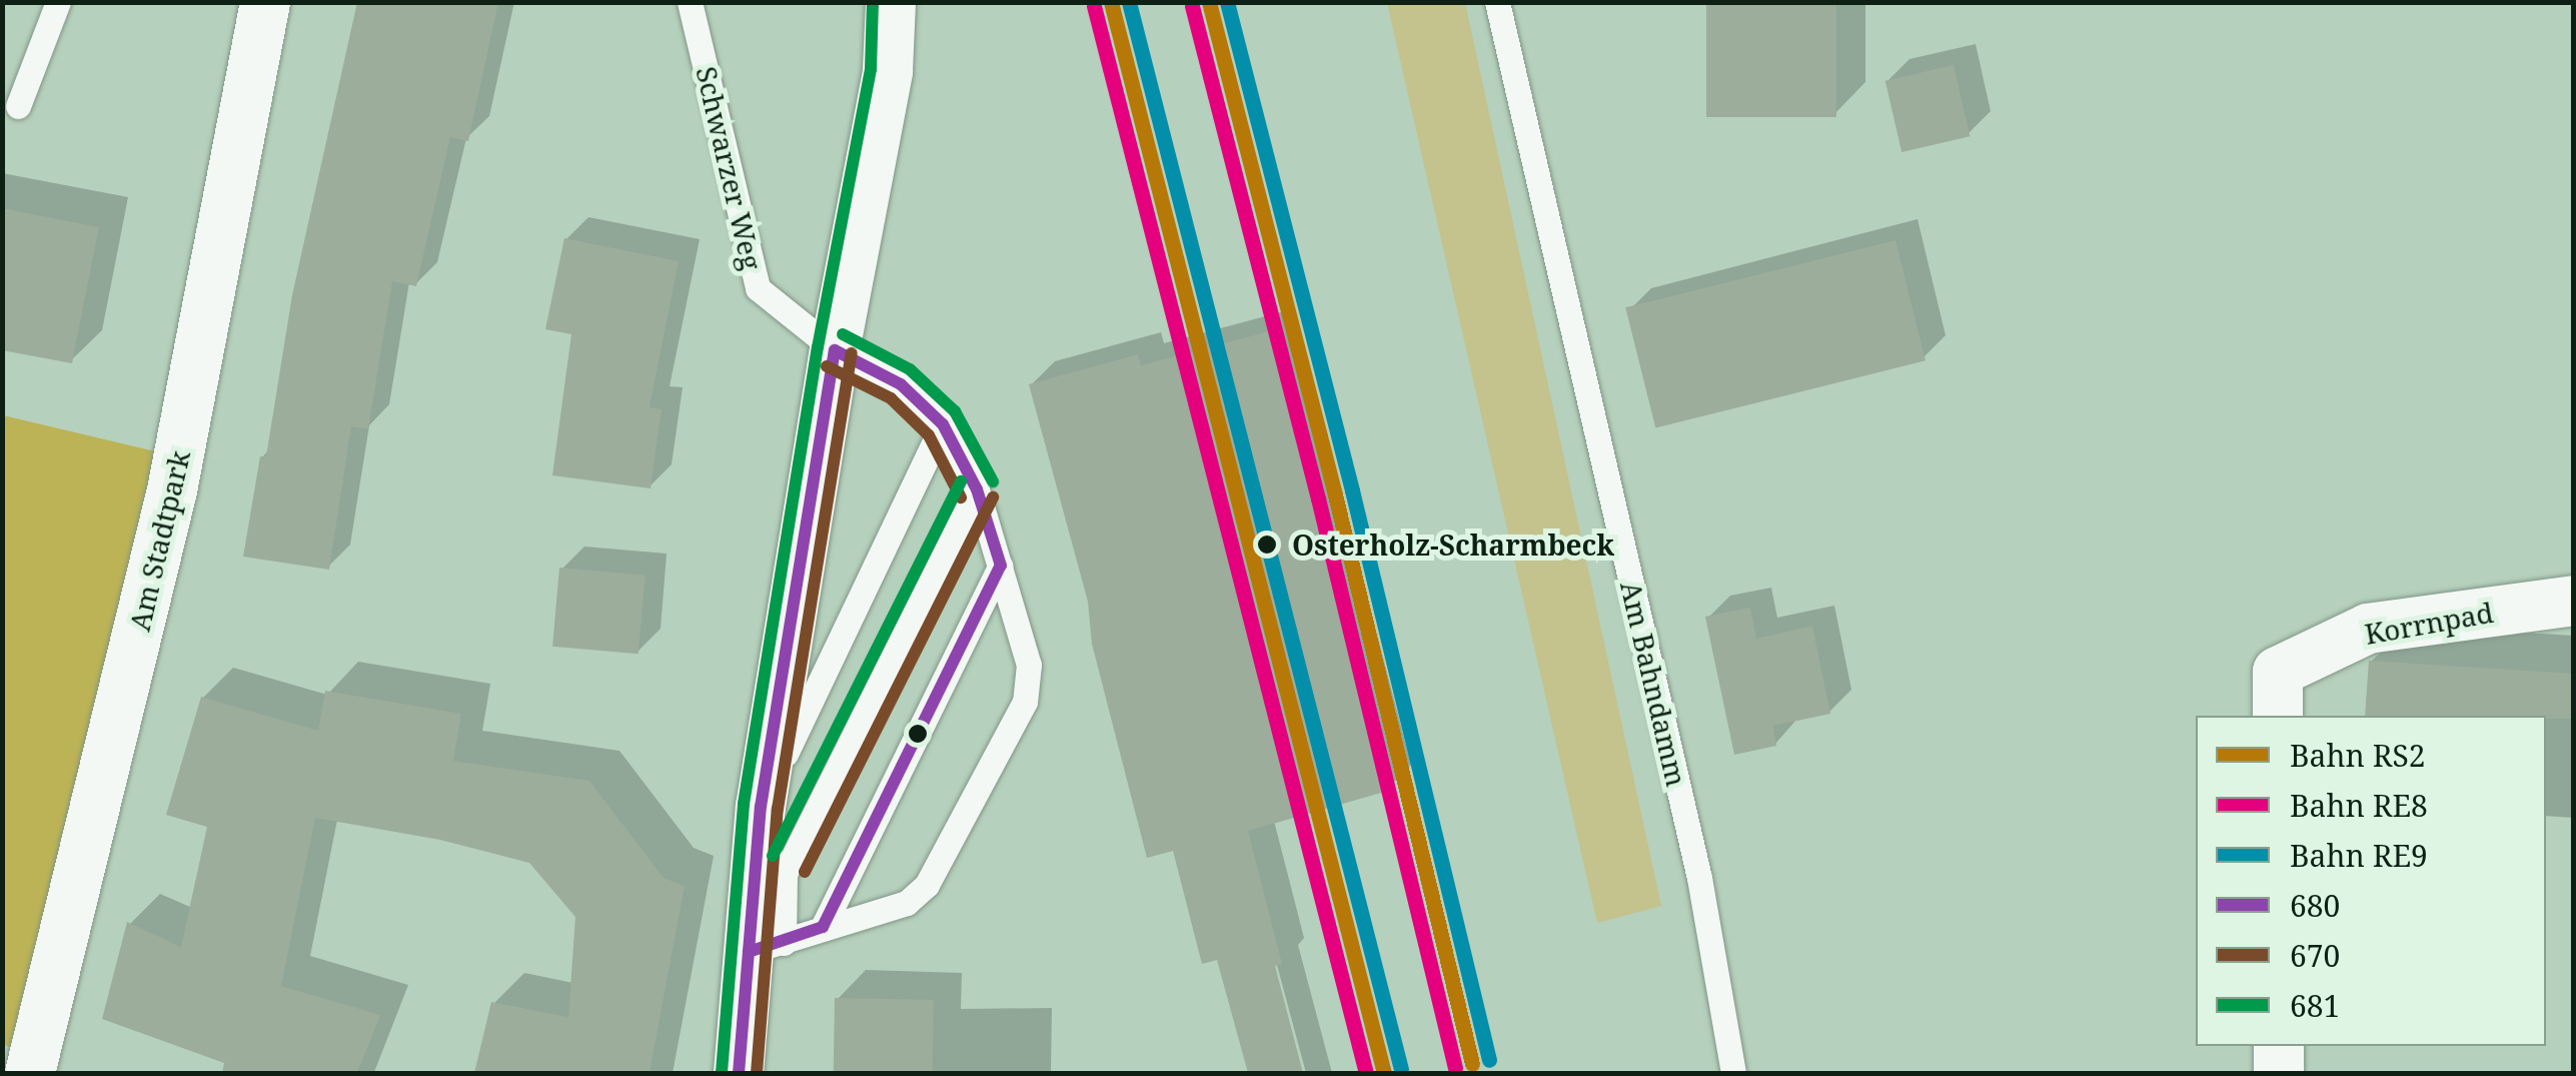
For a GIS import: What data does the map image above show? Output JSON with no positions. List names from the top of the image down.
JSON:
{
  "streets": {
    "street": ["Am Stadtpark", "Korrnpad"],
    "lane": ["Schwarzer Weg", "Am Bahndamm"]
  },
  "places": ["Osterholz-Scharmbeck"],
  "lines": [
    "rail line RS2",
    "rail line RE9",
    "transit line 681",
    "rail line RE8",
    "transit line 680",
    "transit line 670"
  ],
  "legend": [
    "Bahn RS2",
    "Bahn RE8",
    "Bahn RE9",
    "680",
    "670",
    "681"
  ]
}
